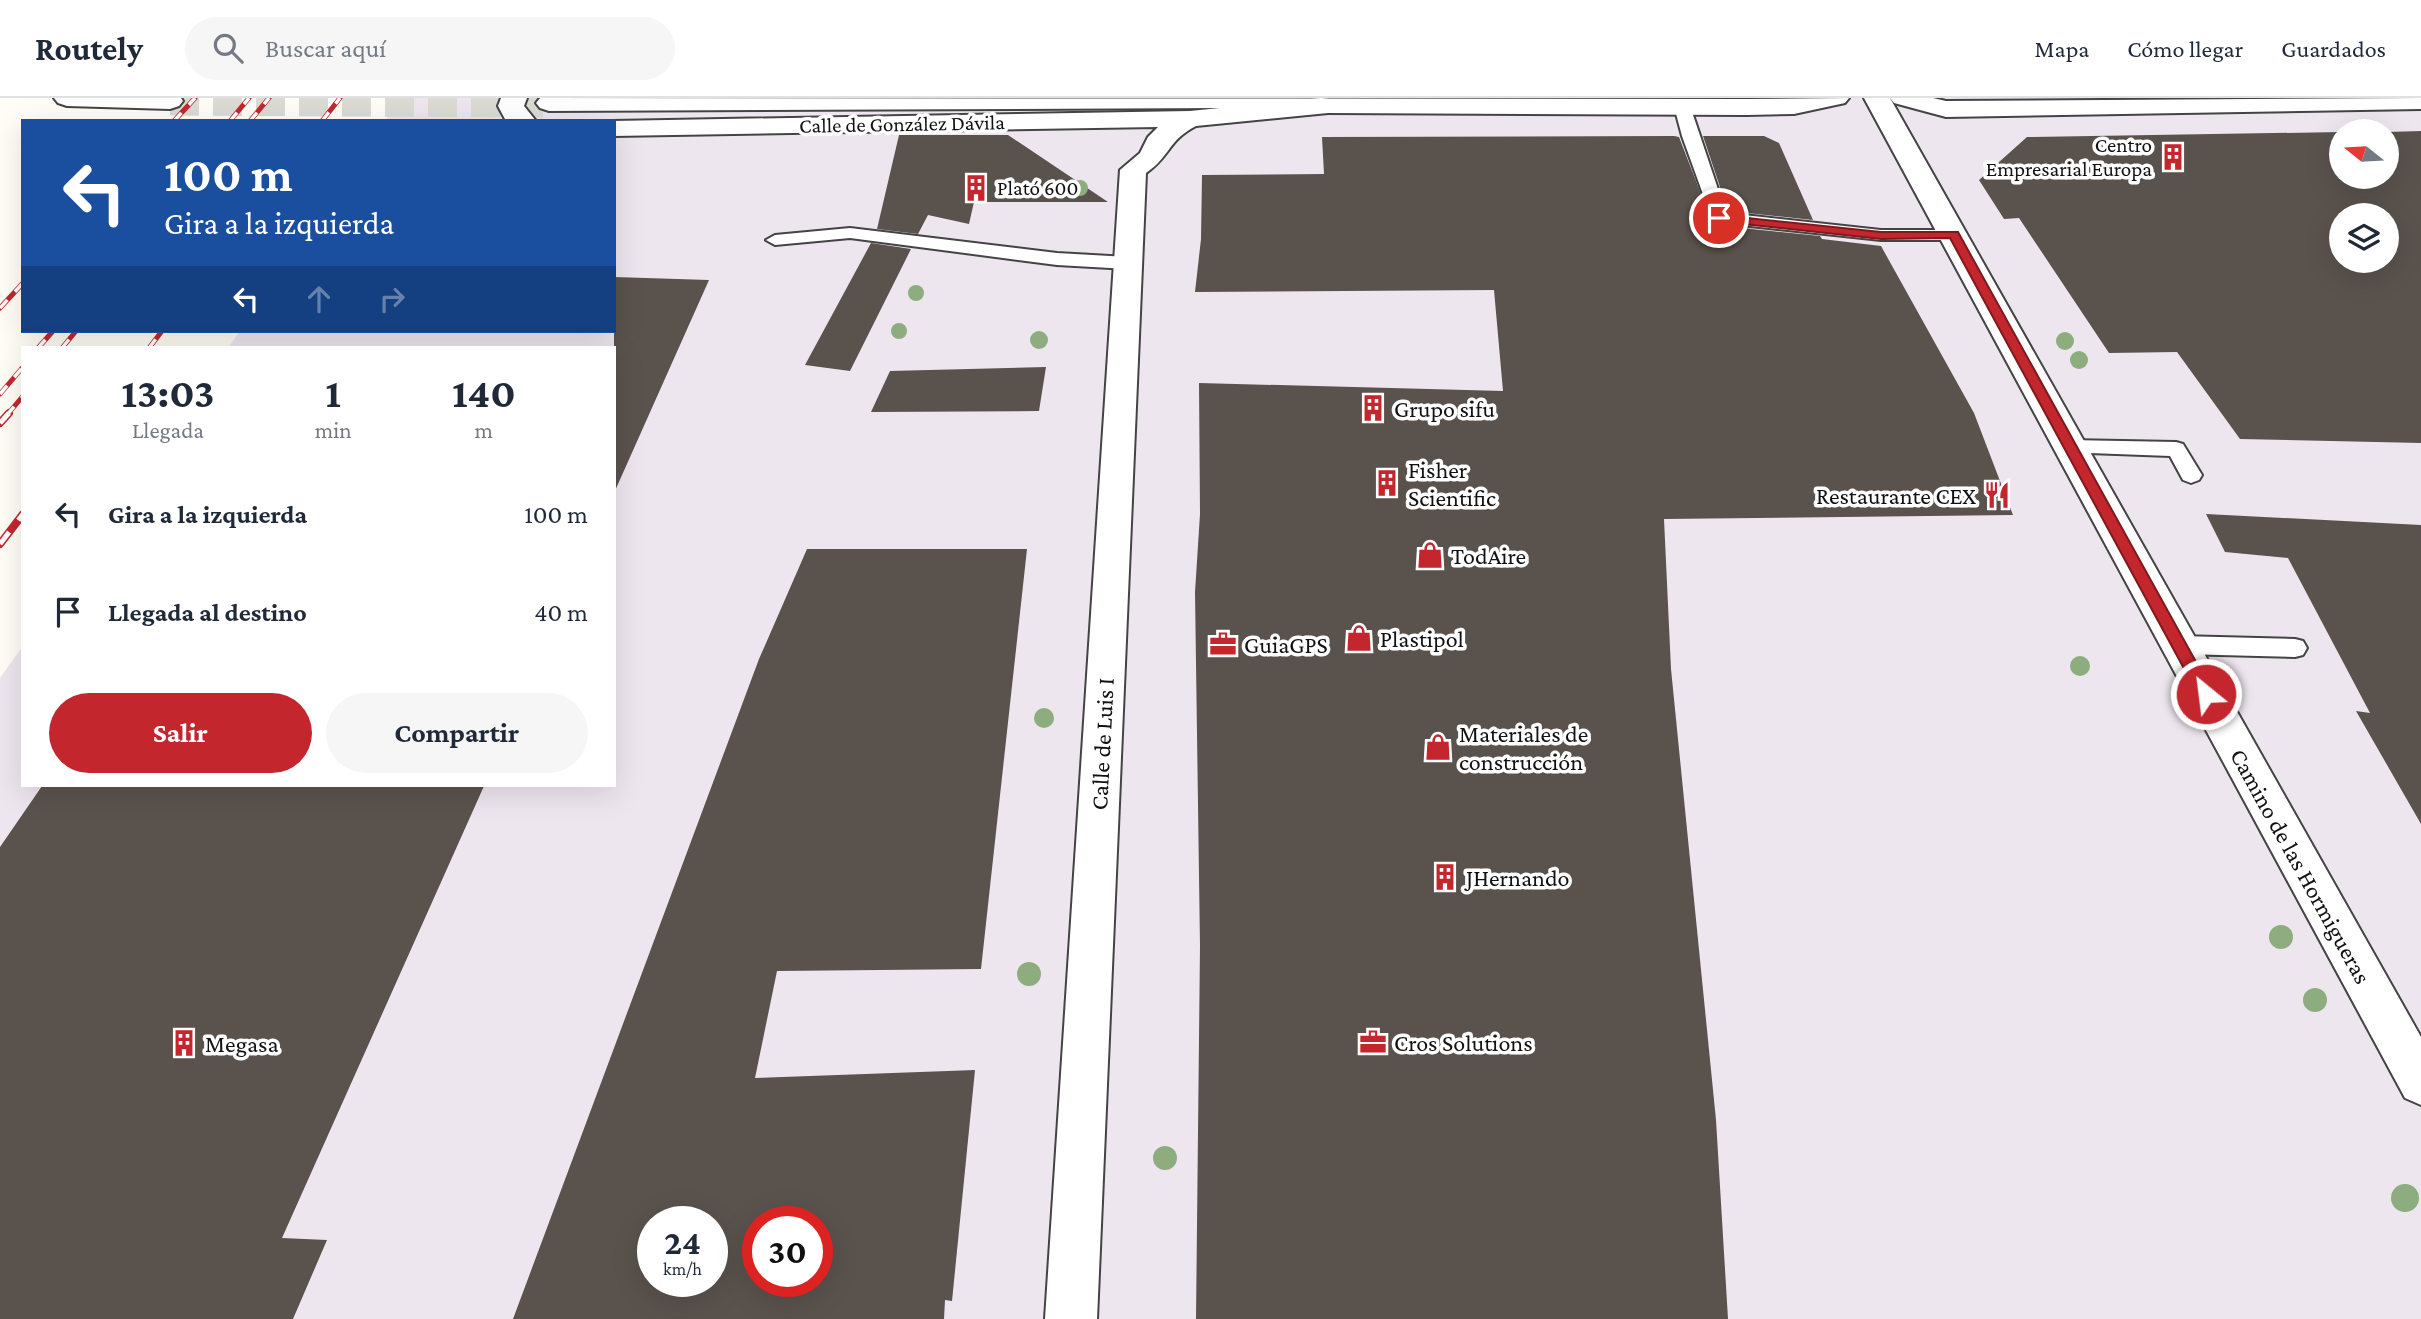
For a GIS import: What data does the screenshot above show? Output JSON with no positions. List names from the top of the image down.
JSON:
{
  "streets": {
    "street": ["Calle de González Dávila", "Calle de Luis I", "Camino de las Hormigueras"]
  },
  "places": {
    "building": [
      "Centro Empresarial Europa",
      "Plató 600",
      "Grupo sifu",
      "Fisher Scientific",
      "JHernando",
      "Megasa"
    ],
    "restaurant": ["Restaurante CEX"],
    "shop": ["TodAire", "Plastipol", "Materiales de construcción"],
    "office": ["GuiaGPS", "Cros Solutions"]
  },
  "north": "left",
  "page": {
    "header": "Routely",
    "search": "Buscar aquí",
    "nav": ["Mapa", "Cómo llegar", "Guardados"],
    "turn": ["100 m", "Gira a la izquierda"],
    "eta": [
      "13:03",
      "Llegada",
      "1",
      "min",
      "140",
      "m"
    ],
    "list": [
      {
        "name": "Gira a la izquierda",
        "value": "100 m"
      },
      {
        "name": "Llegada al destino",
        "value": "40 m"
      }
    ],
    "buttons": ["Salir", "Compartir"],
    "speed": "24 km/h",
    "limit": "30"
  }
}
